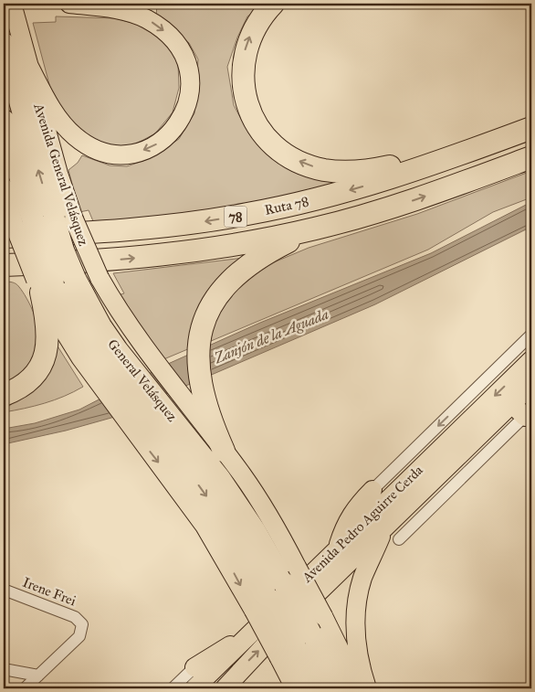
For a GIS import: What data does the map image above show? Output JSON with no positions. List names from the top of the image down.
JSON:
{
  "streets": {
    "highway": ["Ruta 78", "78", "General Velásquez"],
    "main road": ["Avenida General Velásquez", "Avenida Pedro Aguirre Cerda"],
    "street": ["Irene Frei"]
  },
  "crossings": [
    ["Avenida General Velásquez", "Ruta 78"],
    ["Avenida General Velásquez", "General Velásquez"],
    ["Ruta 78", "General Velásquez"]
  ],
  "water": ["Zanjón de la Aguada"]
}
